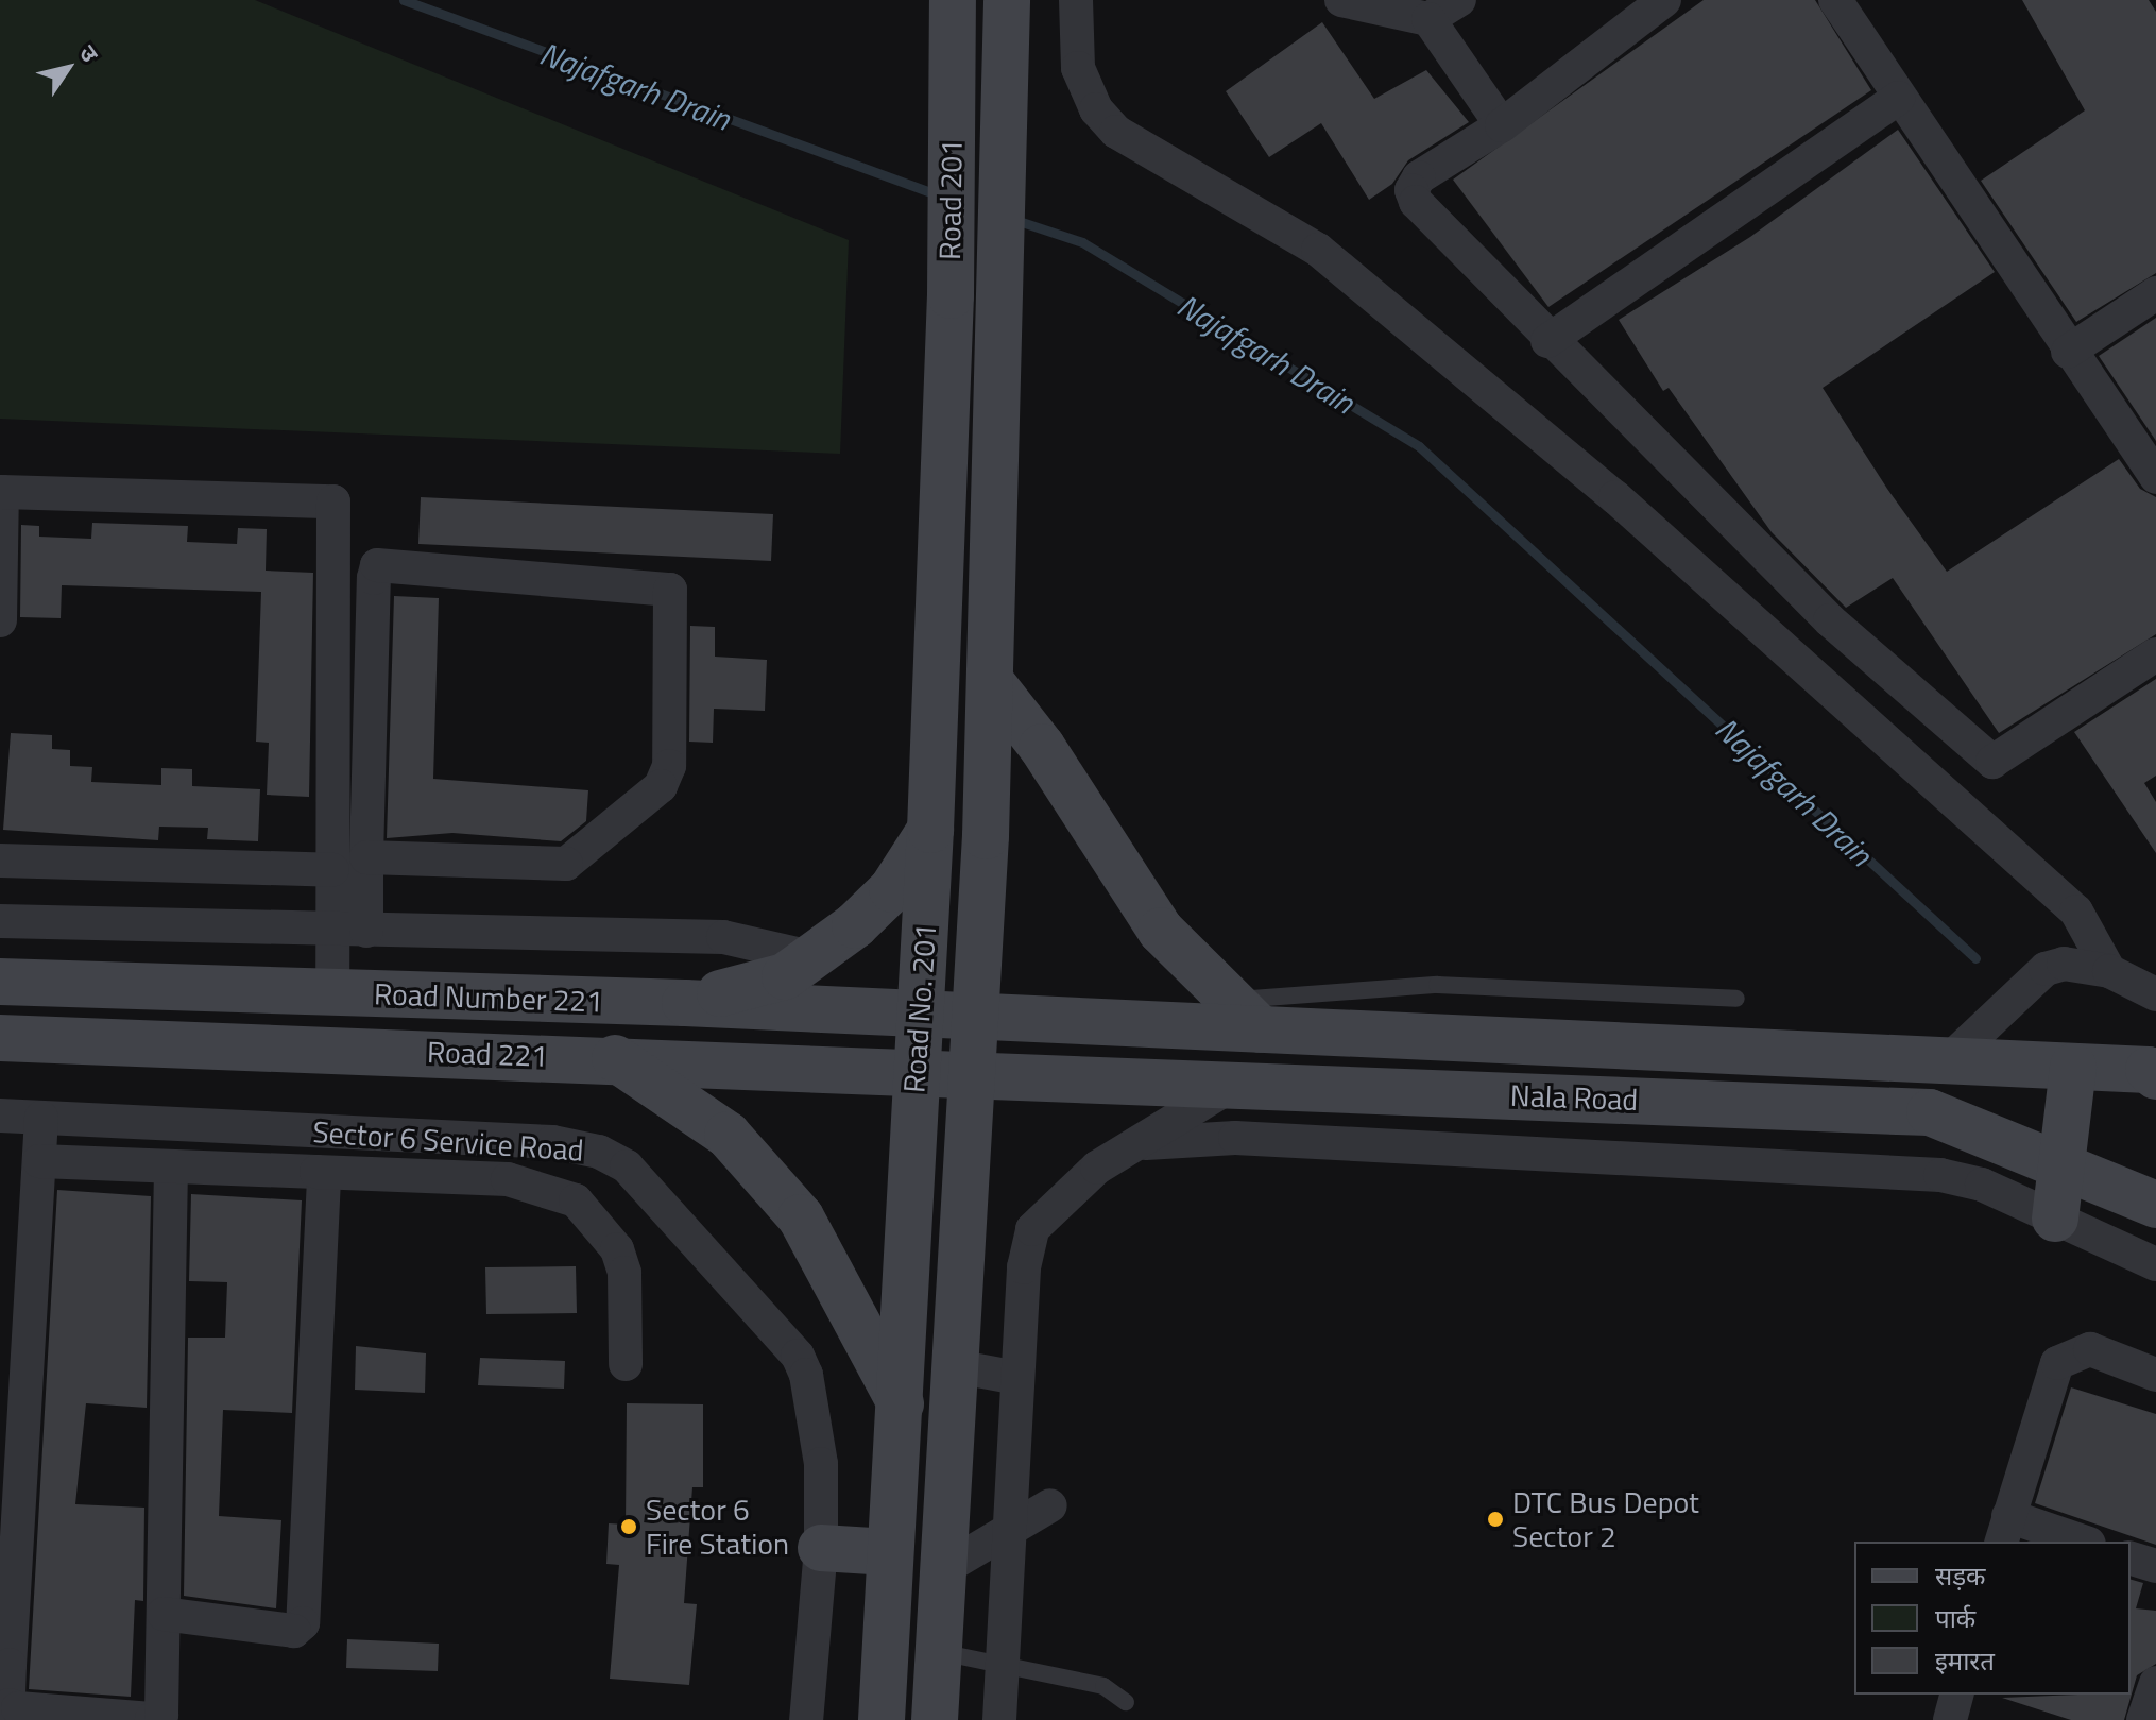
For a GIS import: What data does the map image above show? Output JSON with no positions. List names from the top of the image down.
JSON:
{
  "streets": {
    "main road": [
      "Road 201",
      "Road Number 221",
      "Road No. 201",
      "Road 221",
      "Nala Road"
    ],
    "street": ["Sector 6 Service Road"]
  },
  "crossings": [
    ["Road 201", "Road Number 221"],
    ["Road 201", "Road No. 201"],
    ["Road 201", "Road 221"],
    ["Road 201", "Nala Road"],
    ["Road Number 221", "Road No. 201"],
    ["Road Number 221", "Nala Road"],
    ["Road No. 201", "Road 221"],
    ["Road 221", "Nala Road"]
  ],
  "water": ["Najafgarh Drain"],
  "places": ["DTC Bus Depot Sector 2", "Sector 6 Fire Station"],
  "legend": ["सड़क", "पार्क", "इमारत"],
  "north": "top right"
}
